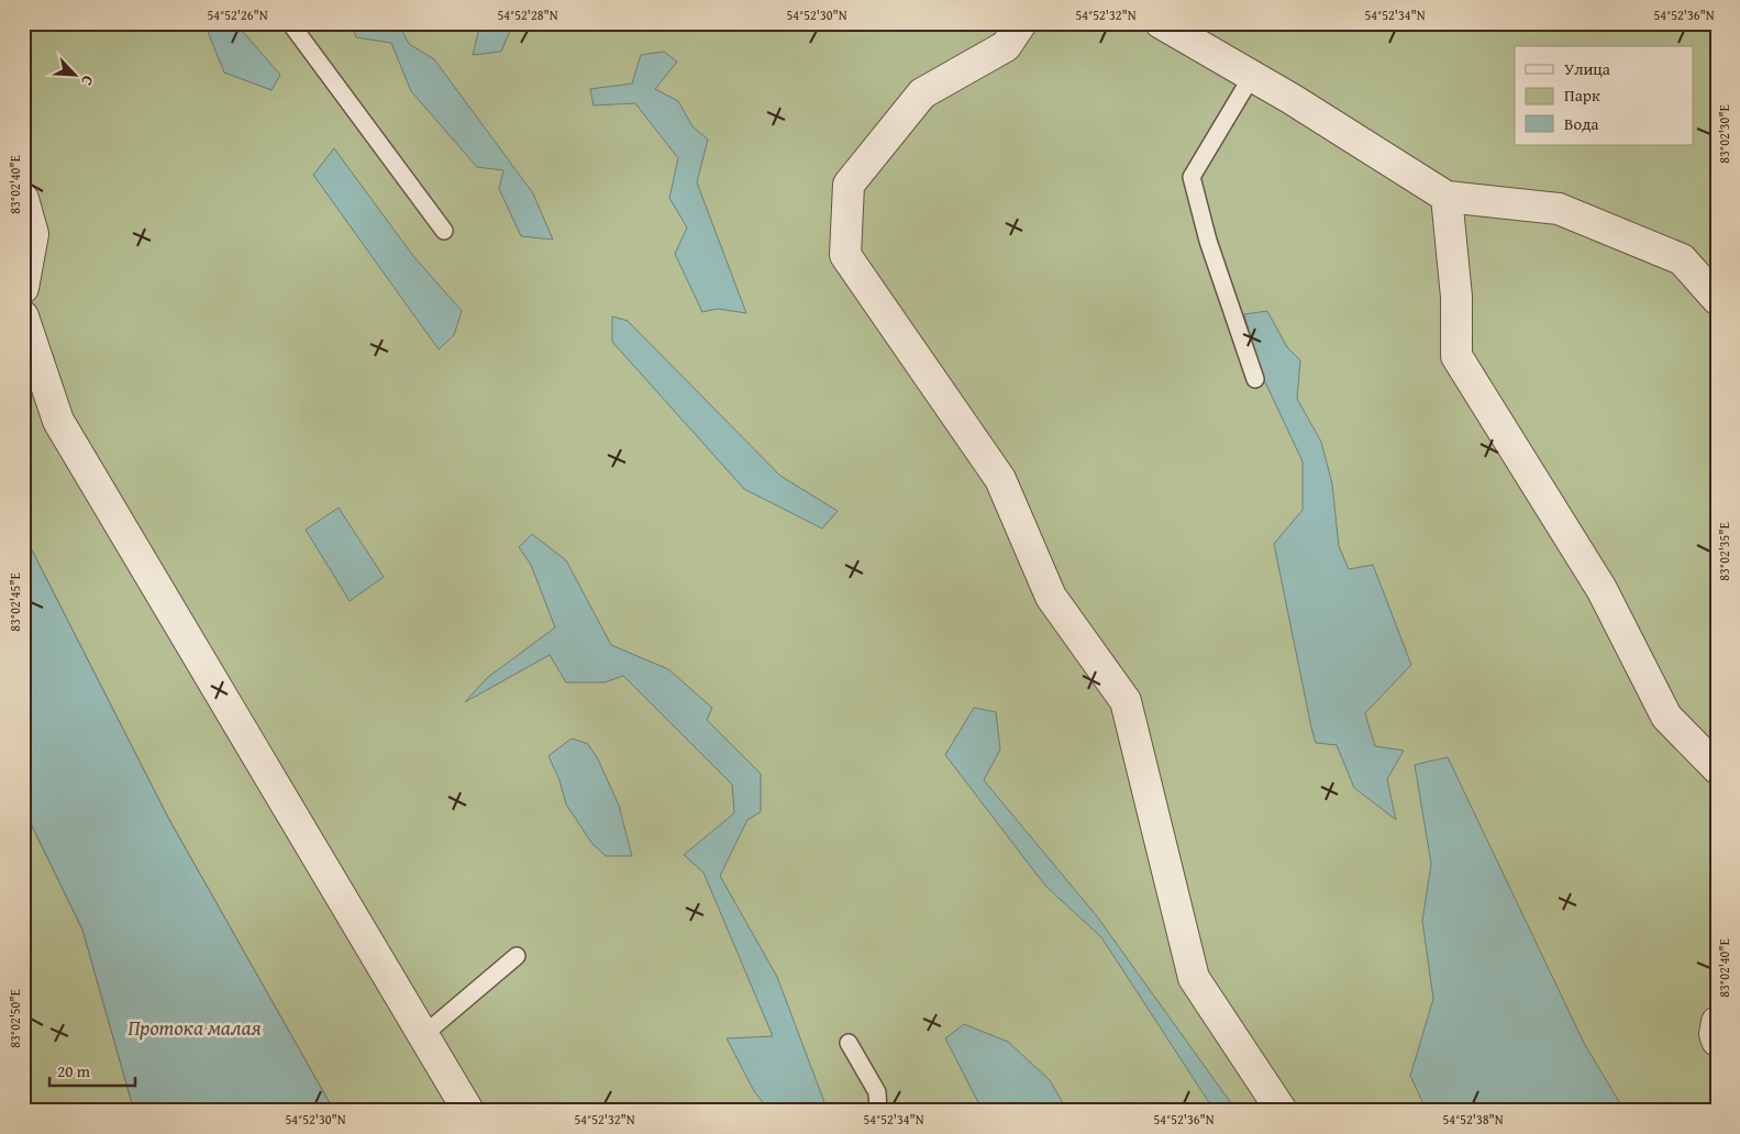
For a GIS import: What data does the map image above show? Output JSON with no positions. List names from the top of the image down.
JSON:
{
  "water": ["Протока малая"],
  "legend": ["Улица", "Парк", "Вода"],
  "scale_bar": "20 m",
  "north": "bottom right",
  "coordinates": [
    "54°52'26\"N",
    "54°52'28\"N",
    "54°52'30\"N",
    "54°52'32\"N",
    "54°52'34\"N",
    "54°52'36\"N",
    "83°02'30\"E",
    "83°02'40\"E",
    "83°02'35\"E",
    "83°02'45\"E",
    "83°02'50\"E",
    "54°52'38\"N"
  ]
}
